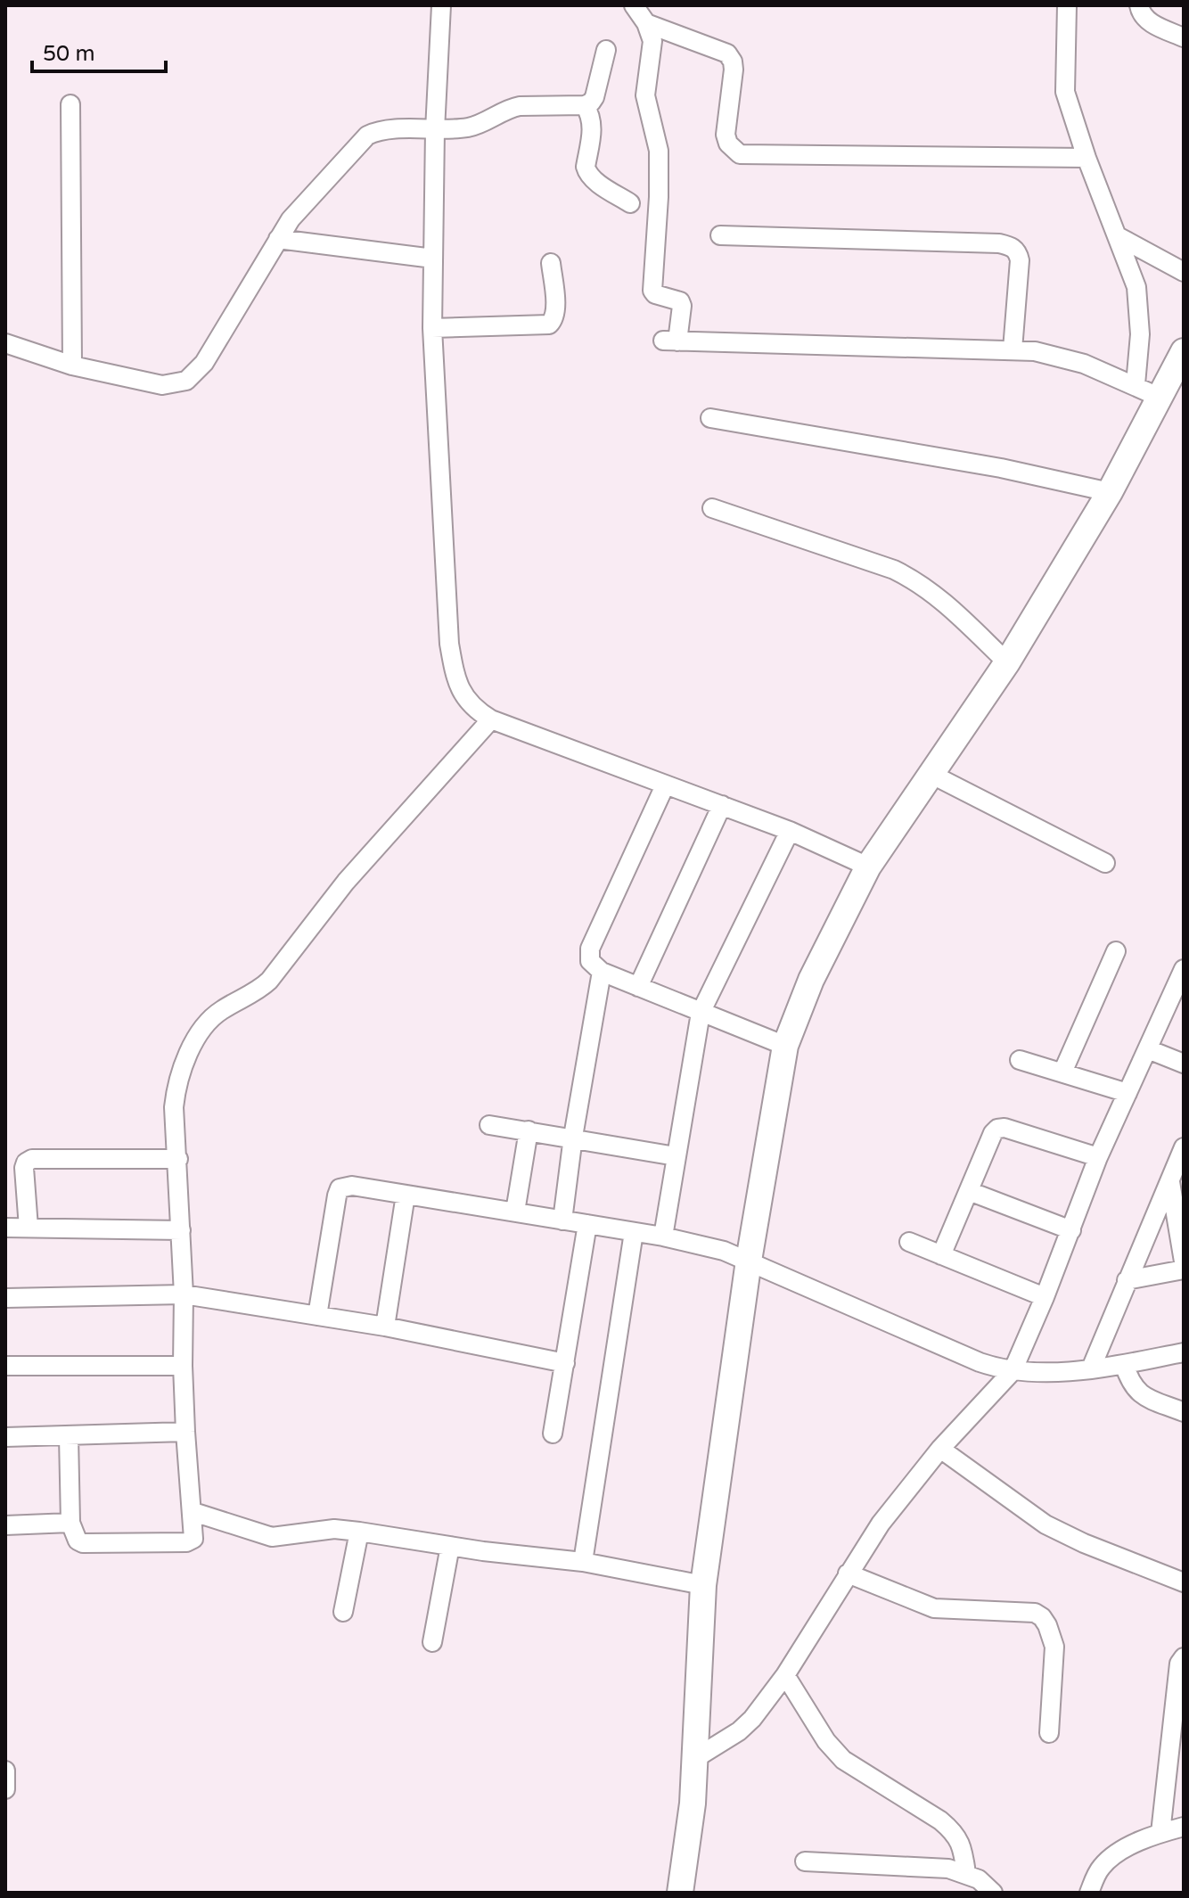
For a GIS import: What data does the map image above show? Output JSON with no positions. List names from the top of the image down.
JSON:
{
  "scale_bar": "50 m"
}
